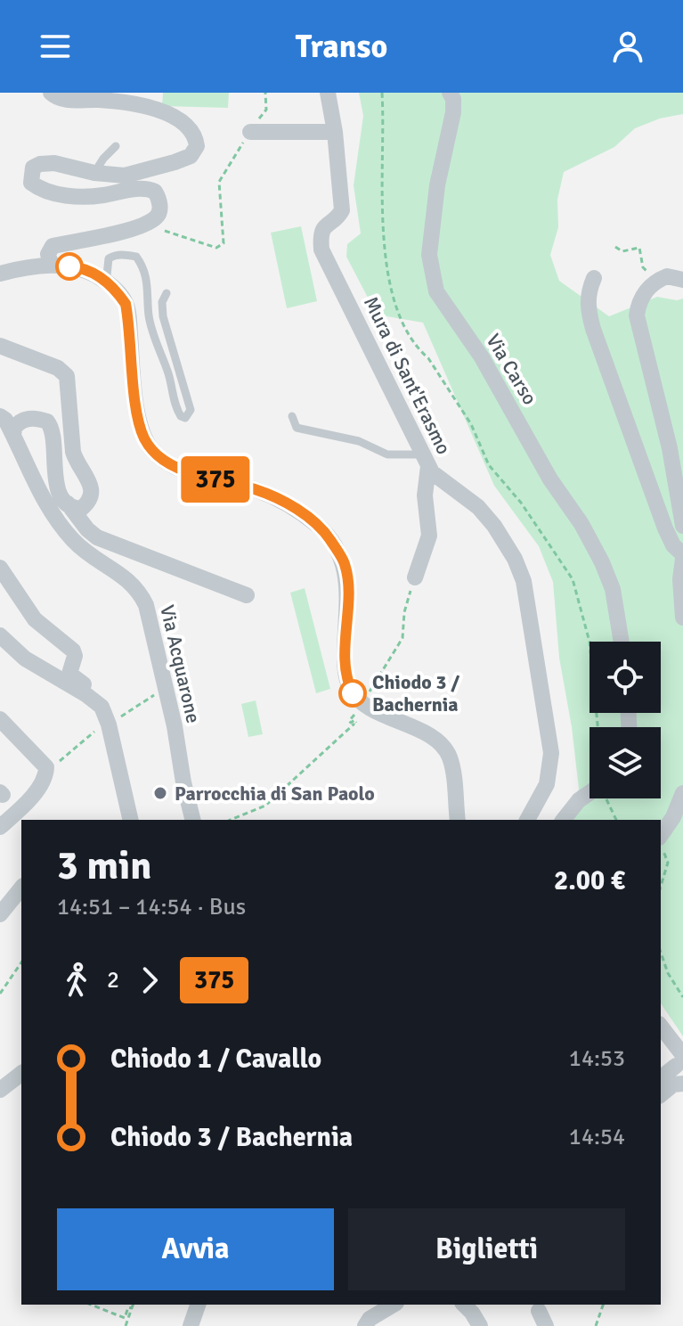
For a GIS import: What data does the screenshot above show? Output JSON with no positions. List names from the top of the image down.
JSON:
{
  "streets": {
    "street": ["Via Carso", "Mura di Sant'Erasmo", "Via Acquarone"]
  },
  "places": ["Chiodo 3 / Bachernia", "Parrocchia di San Paolo"],
  "lines": ["bus line 375"],
  "page": {
    "header": "Transo",
    "on_map": "375",
    "heading": ["3 min", "14:51 – 14:54 · Bus", "2.00 €"],
    "legs": ["2", "375"],
    "list": [
      {
        "name": "Chiodo 1 / Cavallo",
        "value": "14:53"
      },
      {
        "name": "Chiodo 3 / Bachernia",
        "value": "14:54"
      }
    ],
    "buttons": ["Avvia", "Biglietti"]
  }
}
